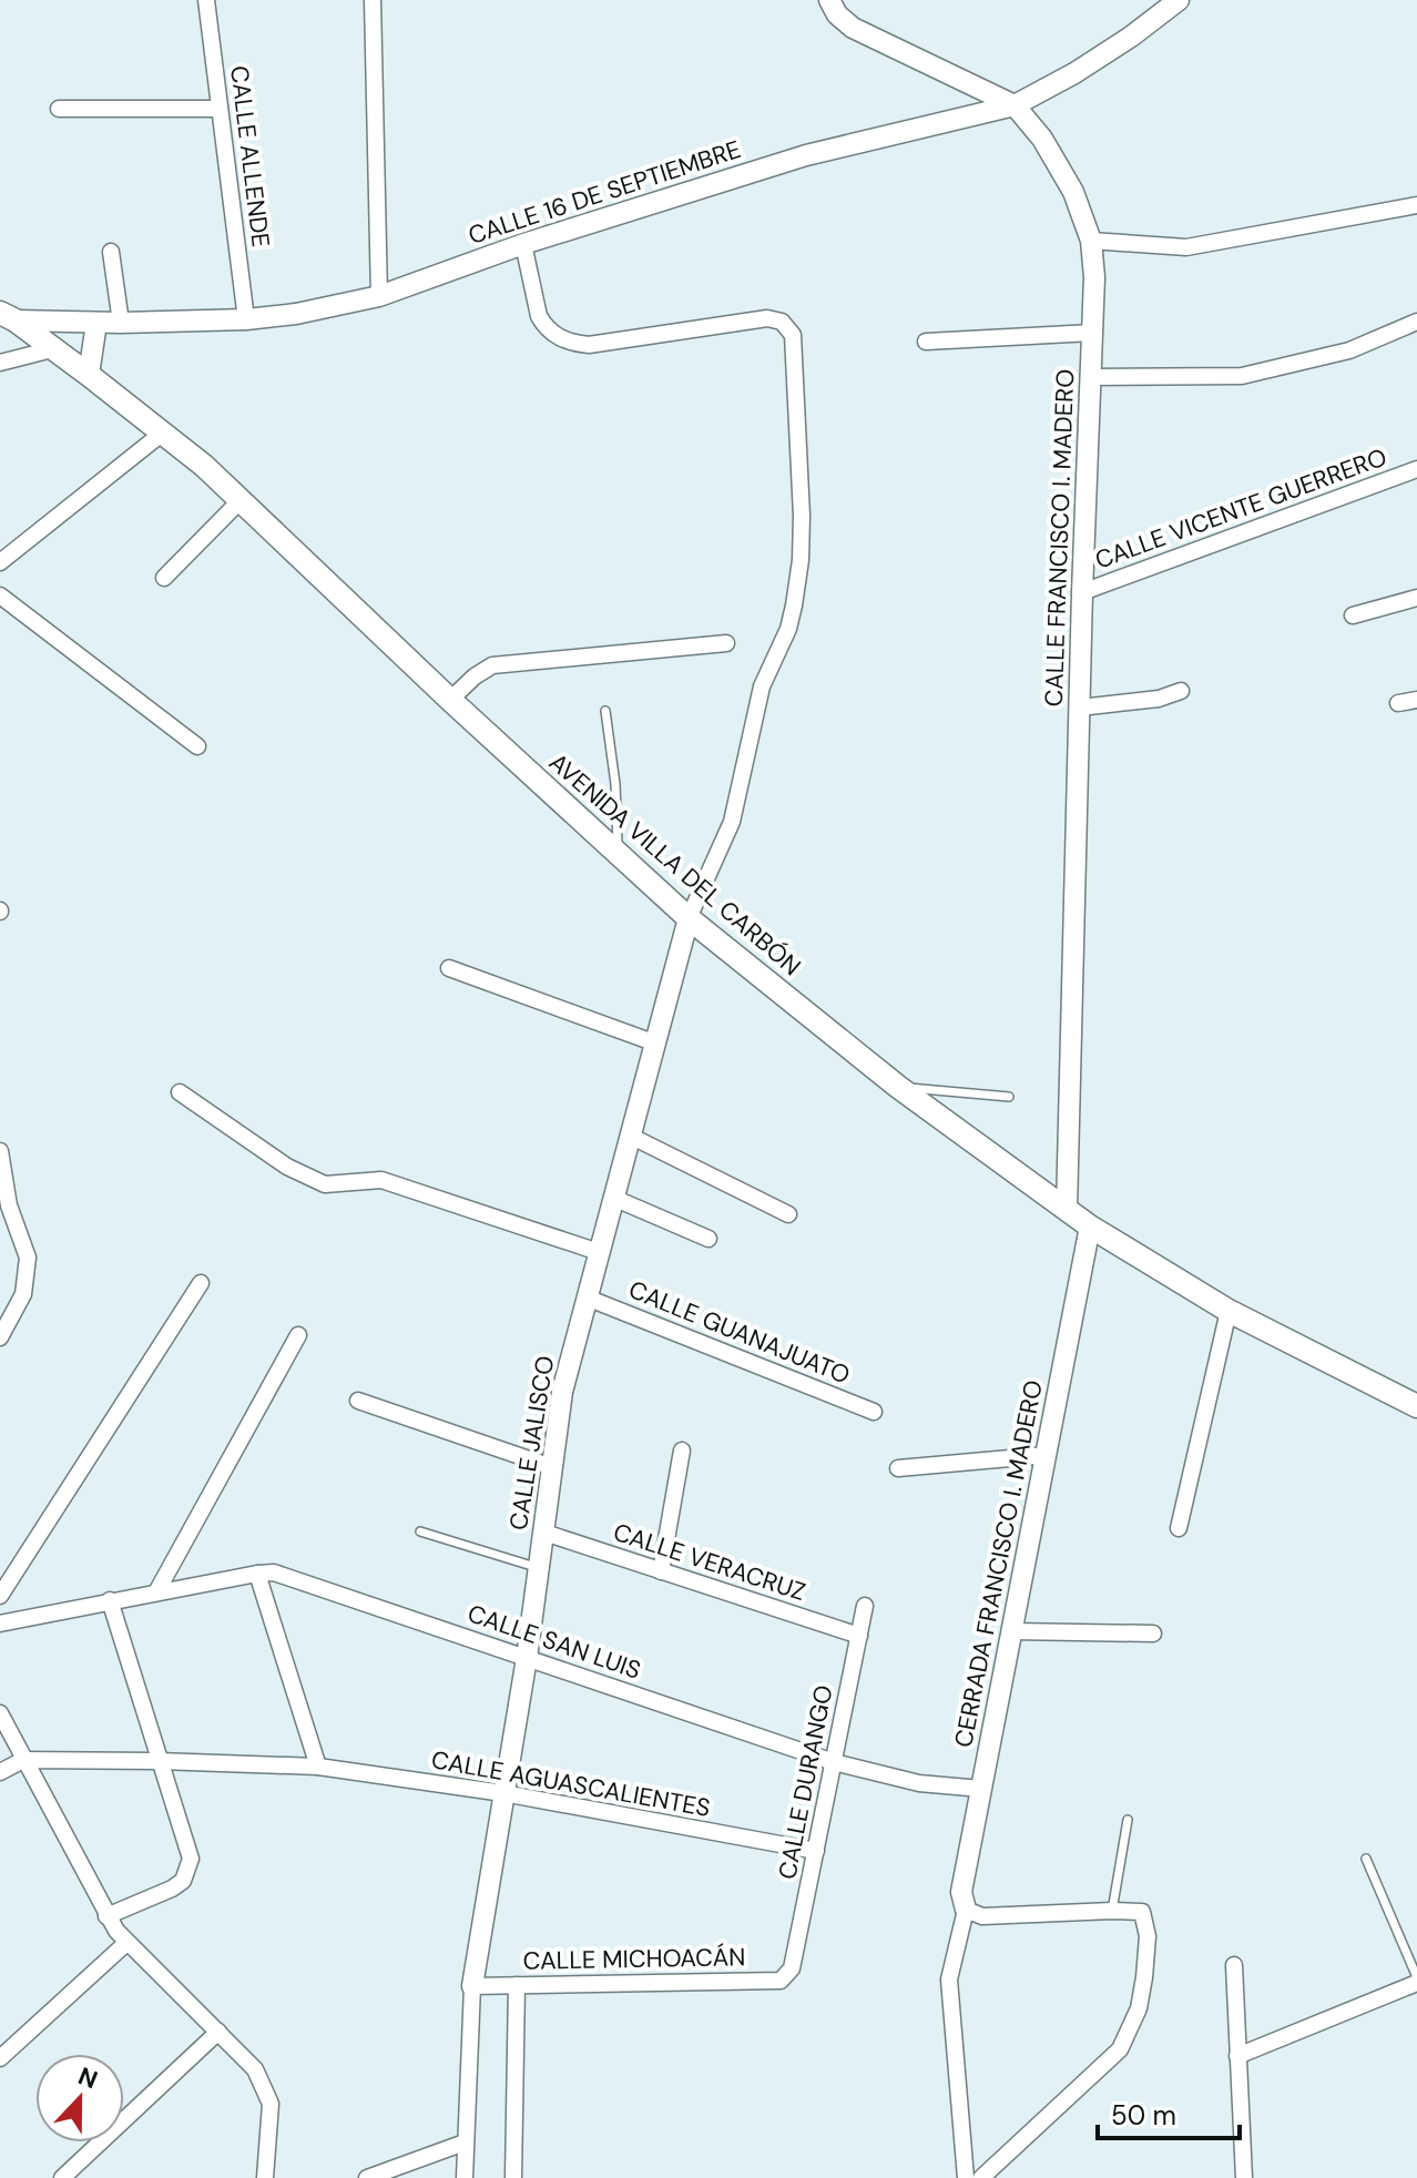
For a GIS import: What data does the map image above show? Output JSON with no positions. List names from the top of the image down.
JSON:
{
  "streets": {
    "main road": ["AVENIDA VILLA DEL CARBÓN"],
    "street": [
      "CALLE ALLENDE",
      "CALLE 16 DE SEPTIEMBRE",
      "CALLE VICENTE GUERRERO",
      "CALLE FRANCISCO I. MADERO",
      "CALLE GUANAJUATO",
      "CALLE JALISCO",
      "CALLE VERACRUZ",
      "CERRADA FRANCISCO I. MADERO",
      "CALLE SAN LUIS",
      "CALLE DURANGO",
      "CALLE AGUASCALIENTES",
      "CALLE MICHOACÁN"
    ]
  },
  "crossings": [
    ["CALLE ALLENDE", "CALLE 16 DE SEPTIEMBRE"],
    ["CALLE 16 DE SEPTIEMBRE", "CALLE FRANCISCO I. MADERO"],
    ["CALLE 16 DE SEPTIEMBRE", "AVENIDA VILLA DEL CARBÓN"],
    ["CALLE VICENTE GUERRERO", "CALLE FRANCISCO I. MADERO"],
    ["CALLE FRANCISCO I. MADERO", "AVENIDA VILLA DEL CARBÓN"],
    ["AVENIDA VILLA DEL CARBÓN", "CALLE JALISCO"],
    ["AVENIDA VILLA DEL CARBÓN", "CERRADA FRANCISCO I. MADERO"],
    ["CALLE GUANAJUATO", "CALLE JALISCO"],
    ["CALLE JALISCO", "CALLE VERACRUZ"],
    ["CALLE JALISCO", "CALLE SAN LUIS"],
    ["CALLE JALISCO", "CALLE AGUASCALIENTES"],
    ["CALLE JALISCO", "CALLE MICHOACÁN"],
    ["CALLE VERACRUZ", "CALLE DURANGO"],
    ["CERRADA FRANCISCO I. MADERO", "CALLE SAN LUIS"],
    ["CALLE SAN LUIS", "CALLE DURANGO"],
    ["CALLE DURANGO", "CALLE AGUASCALIENTES"],
    ["CALLE DURANGO", "CALLE MICHOACÁN"]
  ],
  "scale_bar": "50 m",
  "north": "top"
}
